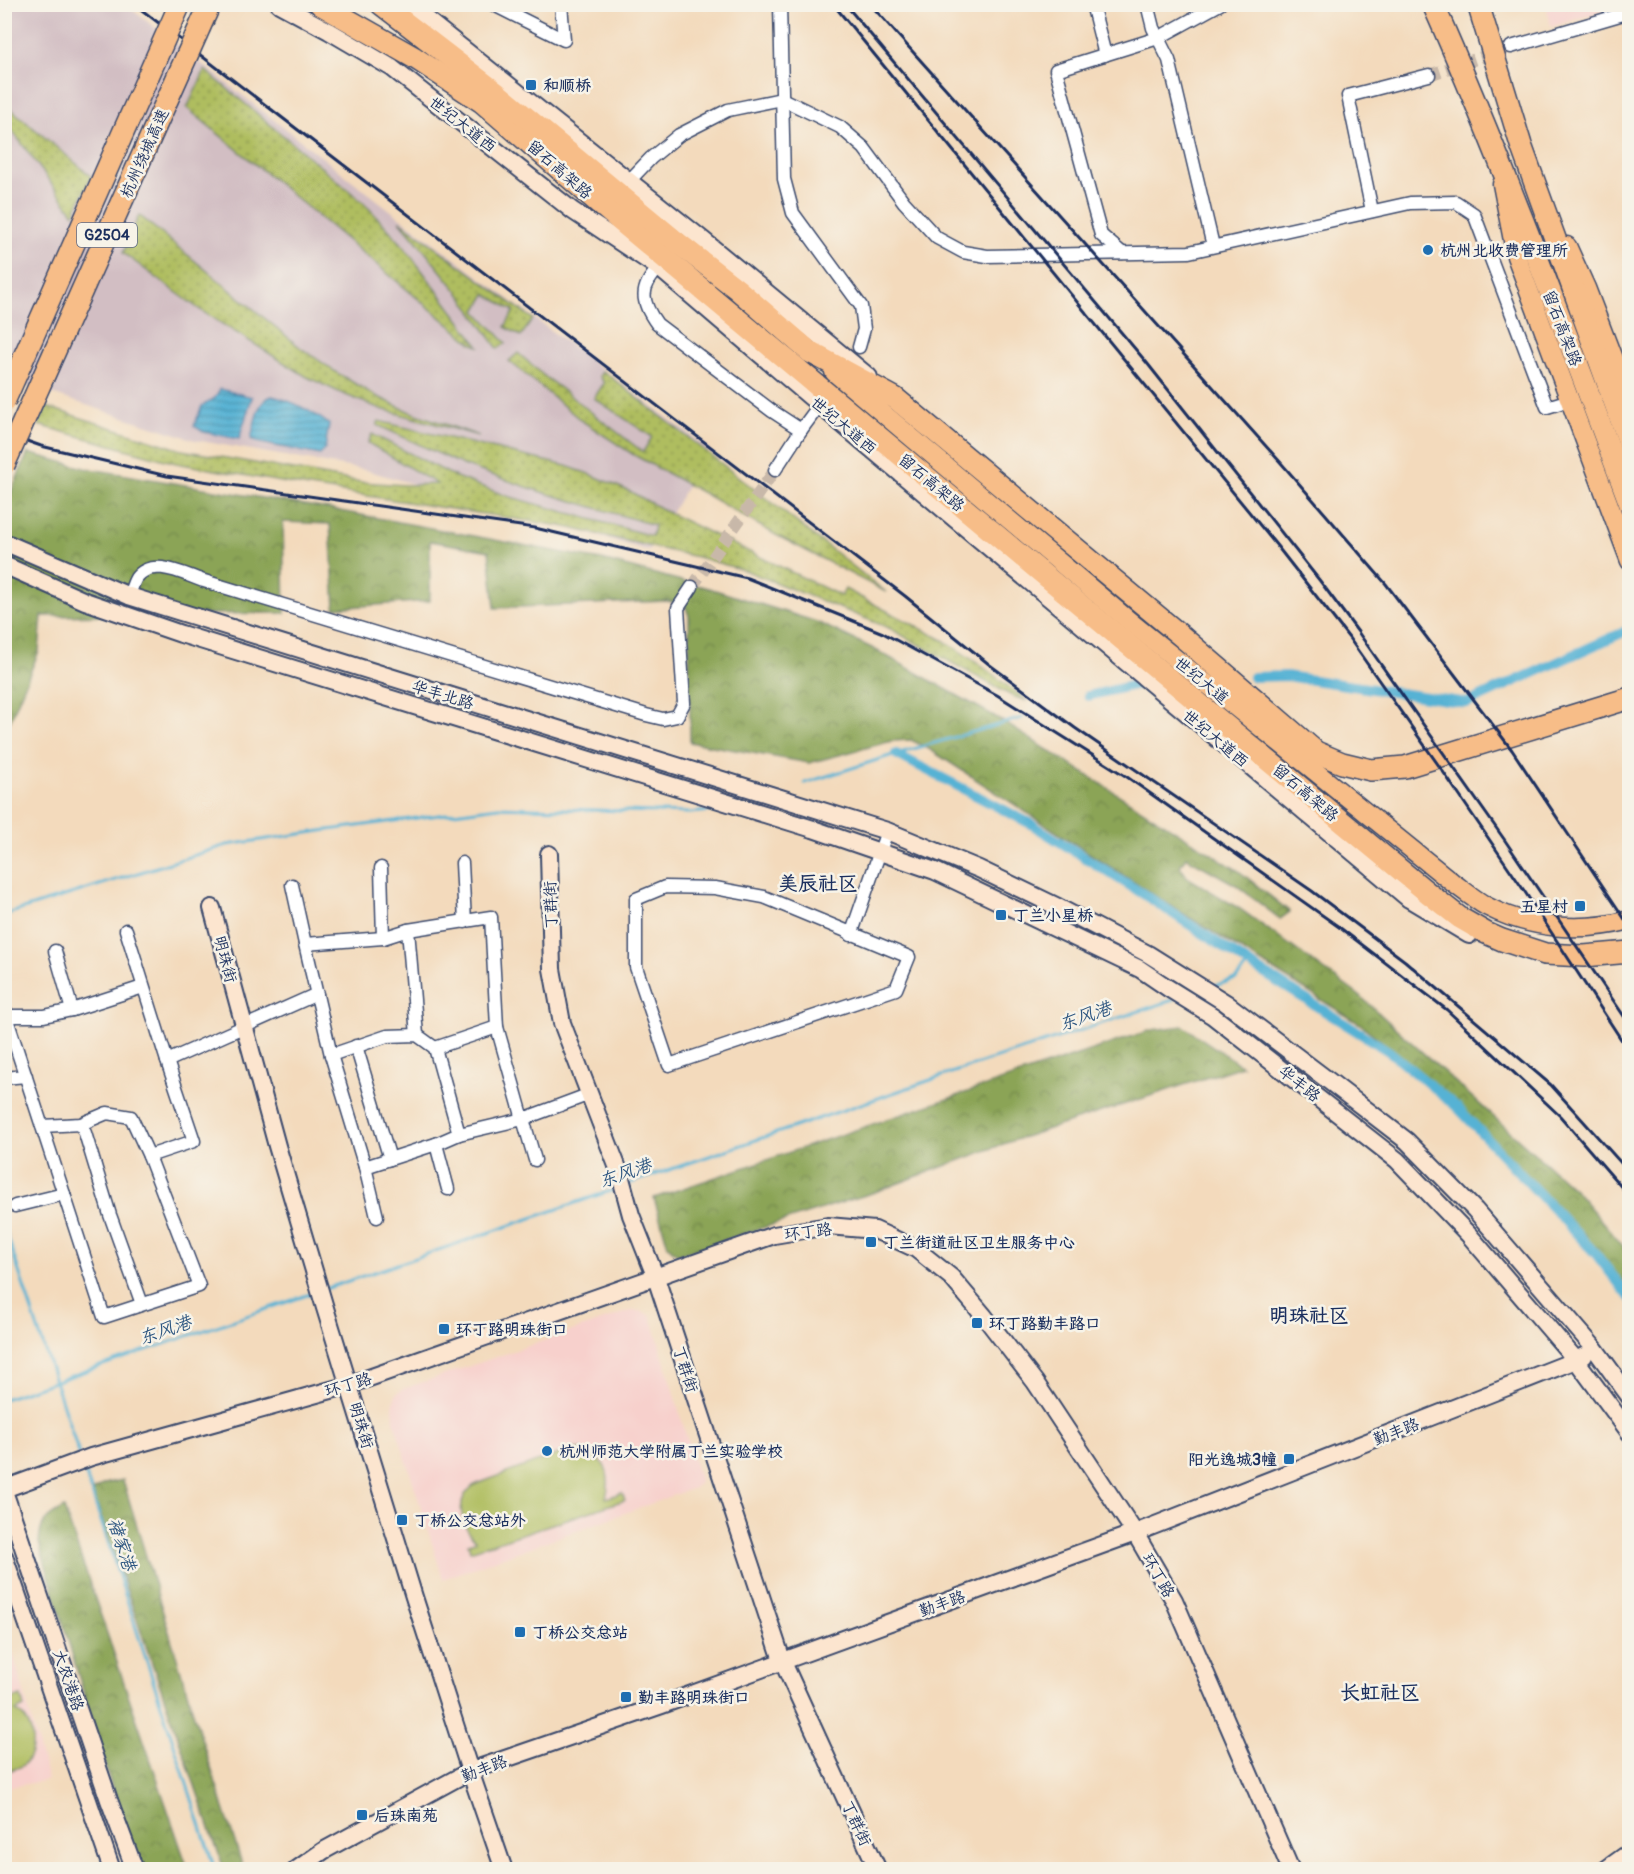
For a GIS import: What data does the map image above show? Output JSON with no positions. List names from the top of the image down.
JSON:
{
  "streets": {
    "highway": ["杭州绕城高速", "留石高架路", "G2504"],
    "main road": [
      "世纪大道西",
      "世纪大道",
      "华丰北路",
      "丁群街",
      "明珠街",
      "华丰路",
      "环丁路",
      "勤丰路",
      "大农港路"
    ]
  },
  "crossings": [
    ["世纪大道西", "留石高架路"],
    ["留石高架路", "世纪大道"],
    ["华丰北路", "华丰路"],
    ["丁群街", "环丁路"],
    ["丁群街", "勤丰路"],
    ["明珠街", "环丁路"],
    ["明珠街", "勤丰路"],
    ["华丰路", "勤丰路"],
    ["环丁路", "勤丰路"],
    ["环丁路", "大农港路"]
  ],
  "districts": ["美辰社区", "明珠社区", "长虹社区"],
  "water": ["东风港", "褚家港"],
  "places": {
    "transit": [
      "和顺桥",
      "五星村",
      "丁兰小星桥",
      "丁兰街道社区卫生服务中心",
      "环丁路勤丰路口",
      "环丁路明珠街口",
      "阳光逸城3幢",
      "丁桥公交总站外",
      "丁桥公交总站",
      "勤丰路明珠街口",
      "后珠南苑"
    ],
    "other": ["杭州北收费管理所", "杭州师范大学附属丁兰实验学校"]
  }
}
